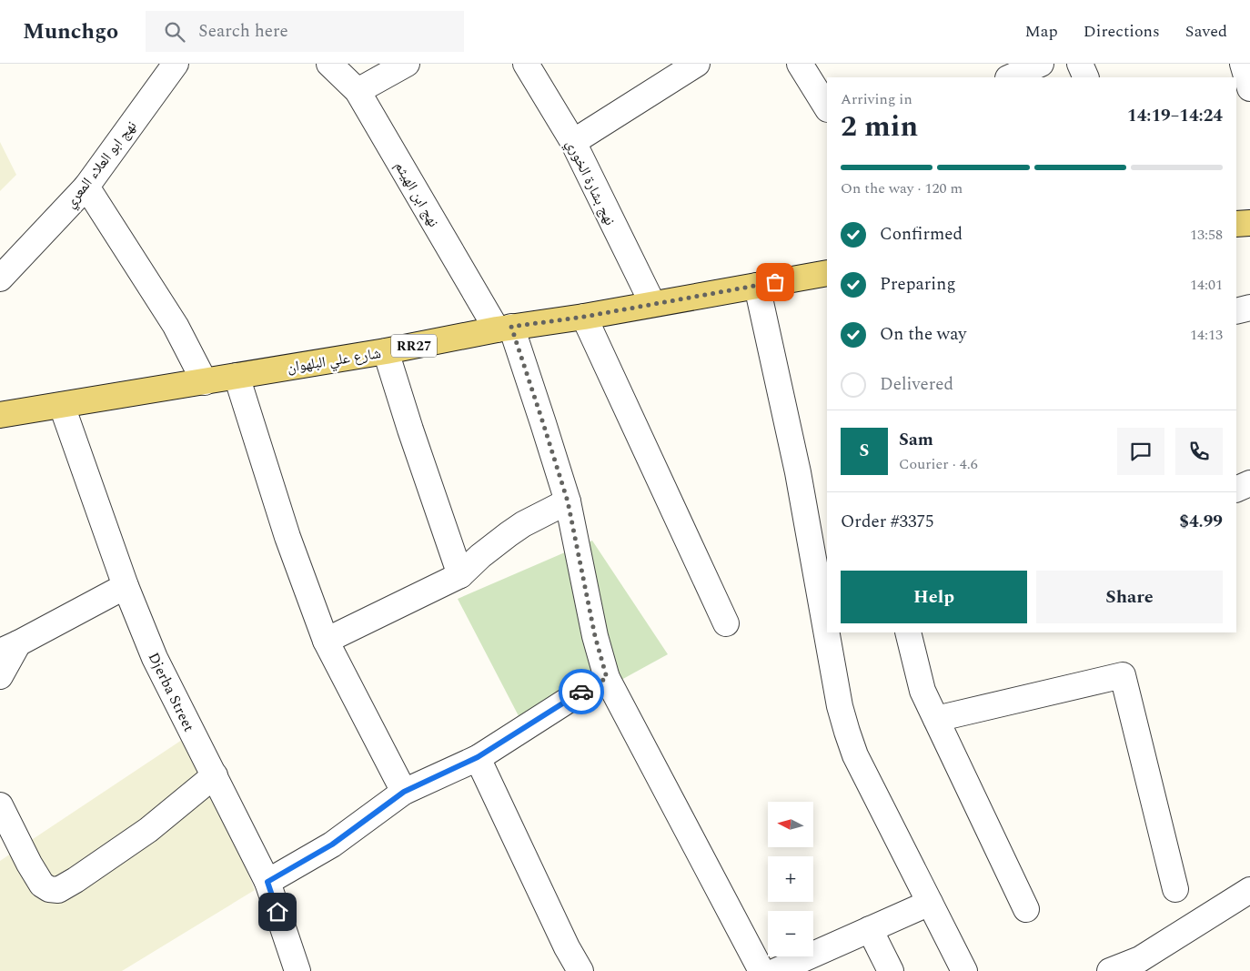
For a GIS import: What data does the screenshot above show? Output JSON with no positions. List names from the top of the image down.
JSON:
{
  "streets": {
    "main road": ["RR27", "شارع علي البلهوان"],
    "street": [
      "نهج ابو العلاء المعري",
      "نهج بشارة الخوري",
      "نهج ابن الهيثم",
      "Djerba Street"
    ]
  },
  "crossings": [
    ["نهج بشارة الخوري", "شارع علي البلهوان"],
    ["نهج ابن الهيثم", "شارع علي البلهوان"],
    ["شارع علي البلهوان", "Djerba Street"]
  ],
  "north": "left",
  "page": {
    "header": "Munchgo",
    "search": "Search here",
    "nav": ["Map", "Directions", "Saved"],
    "heading": ["2 min", "Arriving in", "14:19–14:24"],
    "panel": [
      "Sam",
      "Courier · 4.6",
      "Order #3375",
      "$4.99"
    ],
    "bar": "On the way · 120 m",
    "list": [
      ["Confirmed", "13:58"],
      ["Preparing", "14:01"],
      ["On the way", "14:13"],
      "Delivered"
    ],
    "round": "S",
    "buttons": ["Help", "Share"],
    "map_buttons": ["+", "−"]
  }
}
